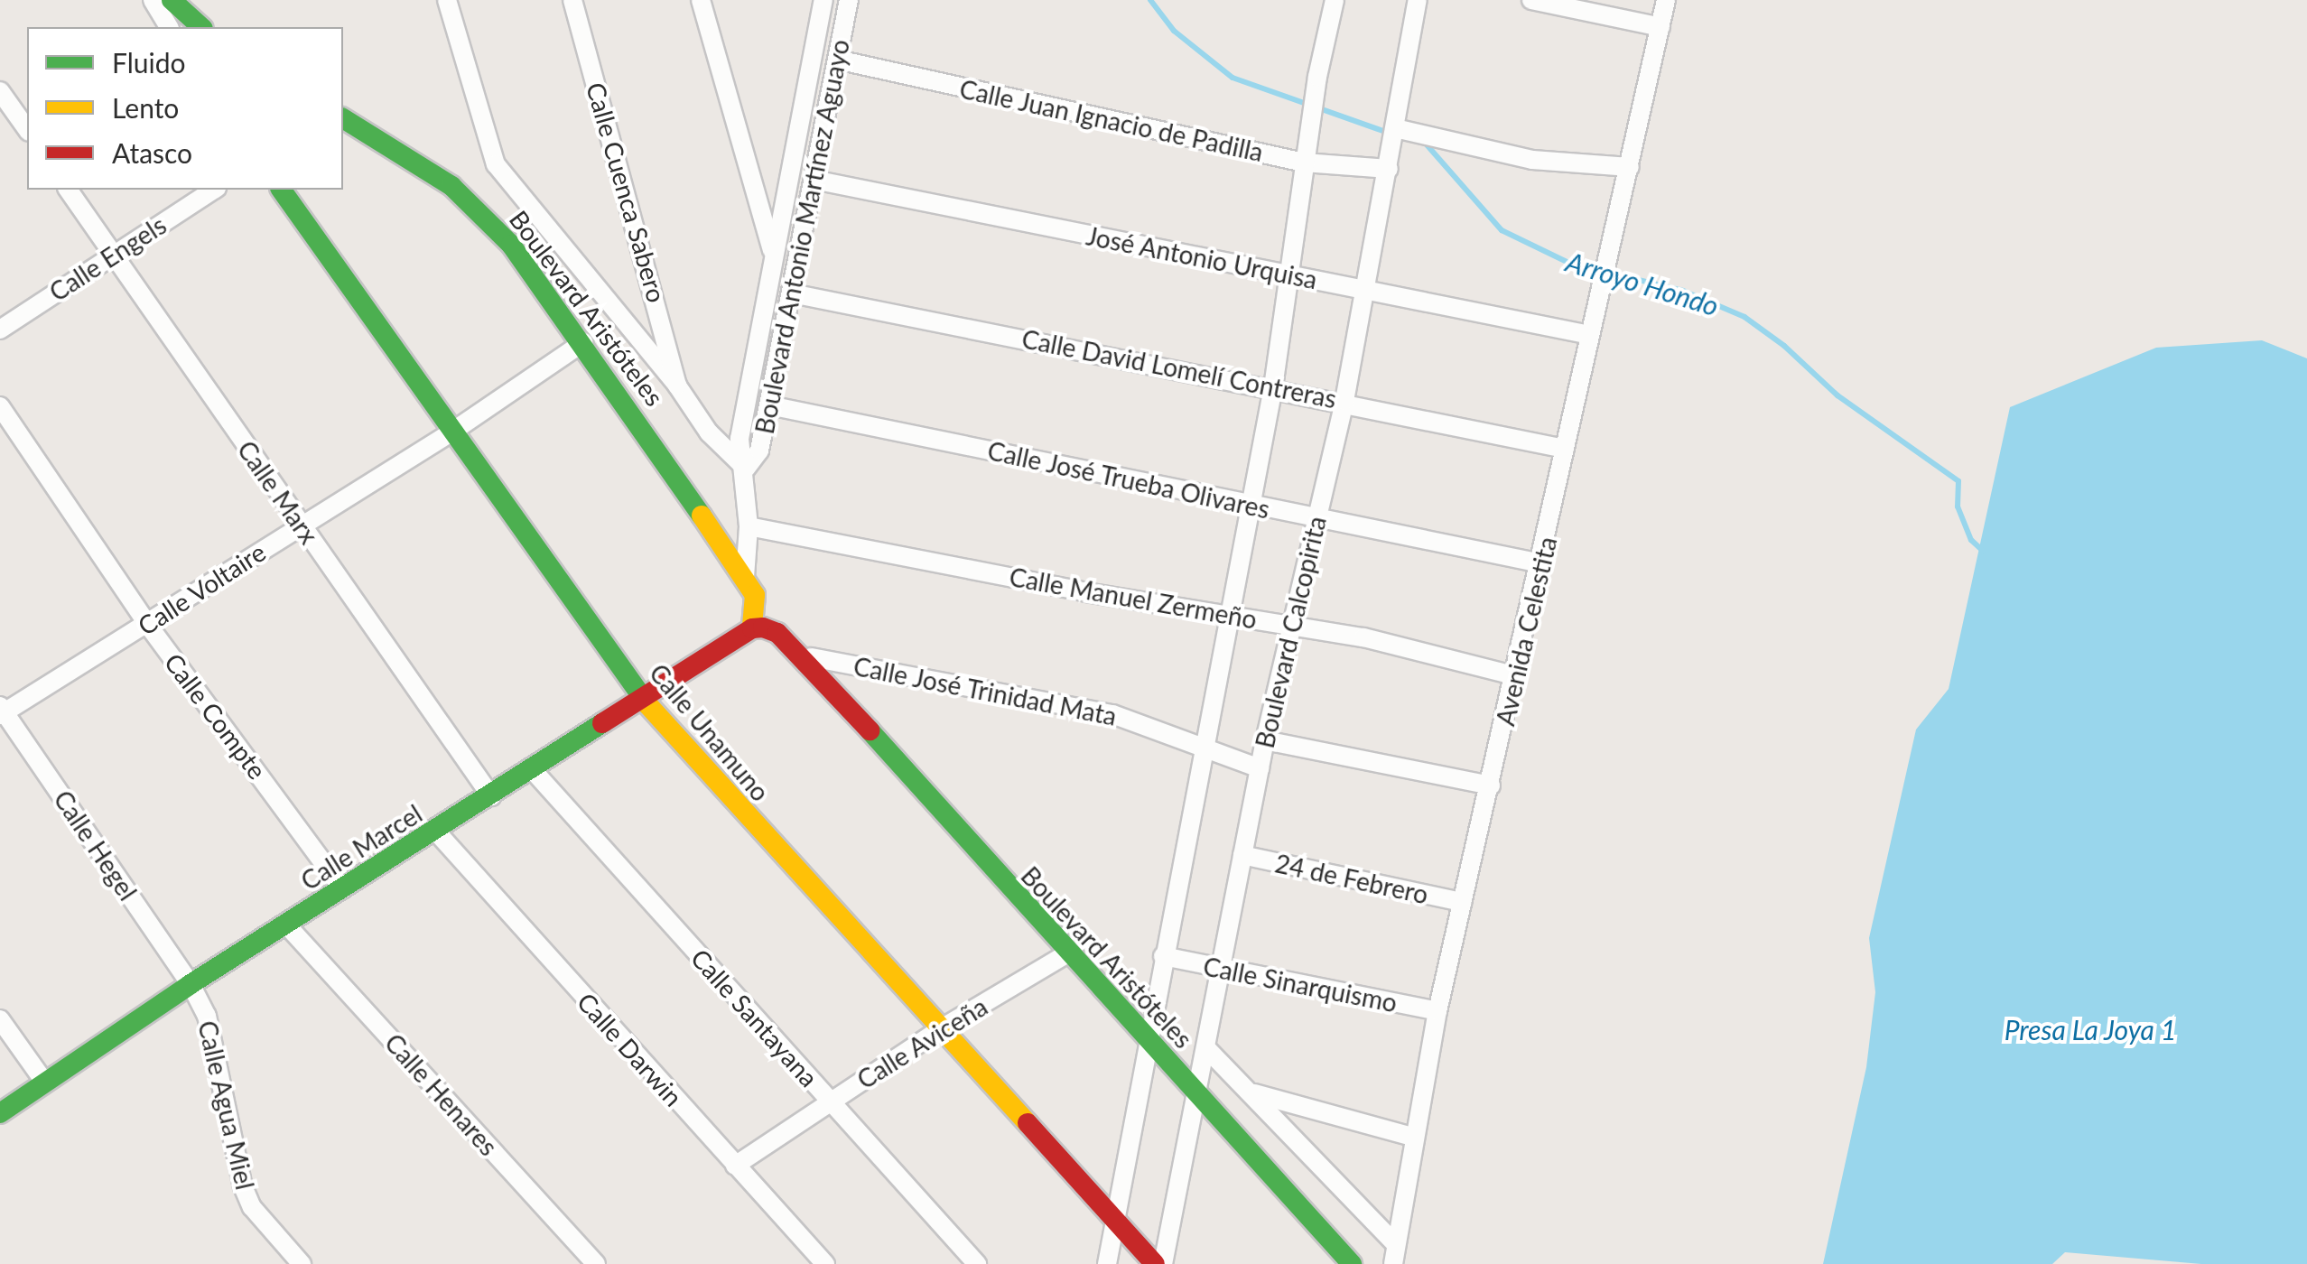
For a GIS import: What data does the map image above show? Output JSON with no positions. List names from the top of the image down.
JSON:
{
  "streets": {
    "street": [
      "Calle Juan Ignacio de Padilla",
      "Calle Cuenca Sabero",
      "Boulevard Antonio Martínez Aguayo",
      "José Antonio Urquisa",
      "Calle Engels",
      "Boulevard Aristóteles",
      "Calle David Lomelí Contreras",
      "Calle José Trueba Olivares",
      "Calle Marx",
      "Calle Voltaire",
      "Calle Manuel Zermeño",
      "Avenida Celestita",
      "Boulevard Calcopirita",
      "Calle José Trinidad Mata",
      "Calle Compte",
      "Calle Unamuno",
      "Calle Hegel",
      "Calle Marcel",
      "24 de Febrero",
      "Calle Sinarquismo",
      "Calle Santayana",
      "Calle Aviceña",
      "Calle Darwin",
      "Calle Henares",
      "Calle Agua Miel"
    ]
  },
  "crossings": [
    ["Calle Juan Ignacio de Padilla", "Boulevard Antonio Martínez Aguayo"],
    ["Calle Juan Ignacio de Padilla", "Avenida Celestita"],
    ["Calle Juan Ignacio de Padilla", "Boulevard Calcopirita"],
    ["Boulevard Antonio Martínez Aguayo", "José Antonio Urquisa"],
    ["Boulevard Antonio Martínez Aguayo", "Boulevard Aristóteles"],
    ["Boulevard Antonio Martínez Aguayo", "Calle David Lomelí Contreras"],
    ["Boulevard Antonio Martínez Aguayo", "Calle José Trueba Olivares"],
    ["Boulevard Antonio Martínez Aguayo", "Calle Manuel Zermeño"],
    ["José Antonio Urquisa", "Avenida Celestita"],
    ["José Antonio Urquisa", "Boulevard Calcopirita"],
    ["Calle Engels", "Calle Marx"],
    ["Boulevard Aristóteles", "Calle Voltaire"],
    ["Boulevard Aristóteles", "Boulevard Calcopirita"],
    ["Boulevard Aristóteles", "Calle José Trinidad Mata"],
    ["Boulevard Aristóteles", "Calle Marcel"],
    ["Boulevard Aristóteles", "Calle Aviceña"],
    ["Calle David Lomelí Contreras", "Avenida Celestita"],
    ["Calle David Lomelí Contreras", "Boulevard Calcopirita"],
    ["Calle José Trueba Olivares", "Avenida Celestita"],
    ["Calle José Trueba Olivares", "Boulevard Calcopirita"],
    ["Calle Marx", "Calle Voltaire"],
    ["Calle Marx", "Calle Marcel"],
    ["Calle Voltaire", "Calle Compte"],
    ["Calle Voltaire", "Calle Unamuno"],
    ["Calle Voltaire", "Calle Hegel"],
    ["Calle Manuel Zermeño", "Avenida Celestita"],
    ["Calle Manuel Zermeño", "Boulevard Calcopirita"],
    ["Avenida Celestita", "24 de Febrero"],
    ["Avenida Celestita", "Calle Sinarquismo"],
    ["Boulevard Calcopirita", "Calle José Trinidad Mata"],
    ["Boulevard Calcopirita", "24 de Febrero"],
    ["Boulevard Calcopirita", "Calle Sinarquismo"],
    ["Calle Compte", "Calle Marcel"],
    ["Calle Unamuno", "Calle Marcel"],
    ["Calle Unamuno", "Calle Aviceña"],
    ["Calle Hegel", "Calle Marcel"],
    ["Calle Hegel", "Calle Agua Miel"],
    ["Calle Marcel", "Calle Santayana"],
    ["Calle Marcel", "Calle Darwin"],
    ["Calle Marcel", "Calle Henares"],
    ["Calle Marcel", "Calle Agua Miel"],
    ["Calle Santayana", "Calle Aviceña"],
    ["Calle Aviceña", "Calle Darwin"]
  ],
  "water": ["Arroyo Hondo", "Presa La Joya 1"],
  "legend": ["Fluido", "Lento", "Atasco"]
}
